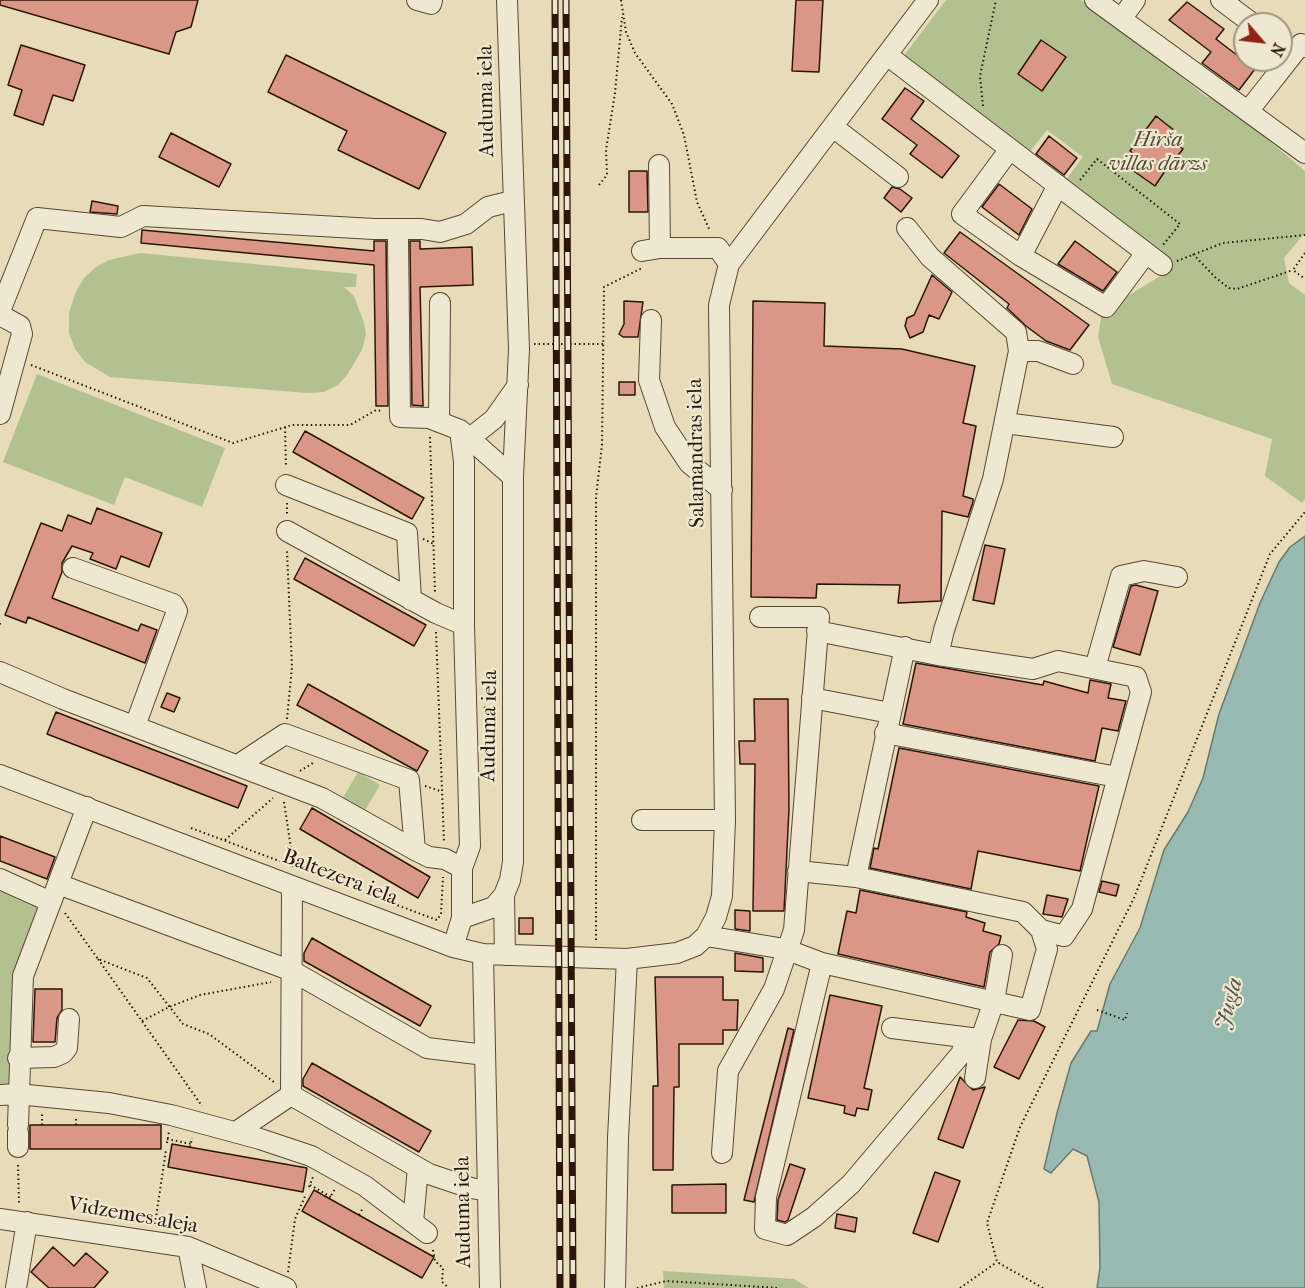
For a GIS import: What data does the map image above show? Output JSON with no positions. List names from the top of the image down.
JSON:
{
  "streets": {
    "street": [
      "Auduma iela",
      "Salamandras iela",
      "Baltezera iela",
      "Vidzemes aleja"
    ]
  },
  "crossings": [
    ["Auduma iela", "Baltezera iela"],
    ["Salamandras iela", "Baltezera iela"]
  ],
  "water": ["Jugla"],
  "parks": ["Hirša villas dārzs"],
  "north": "bottom right"
}
